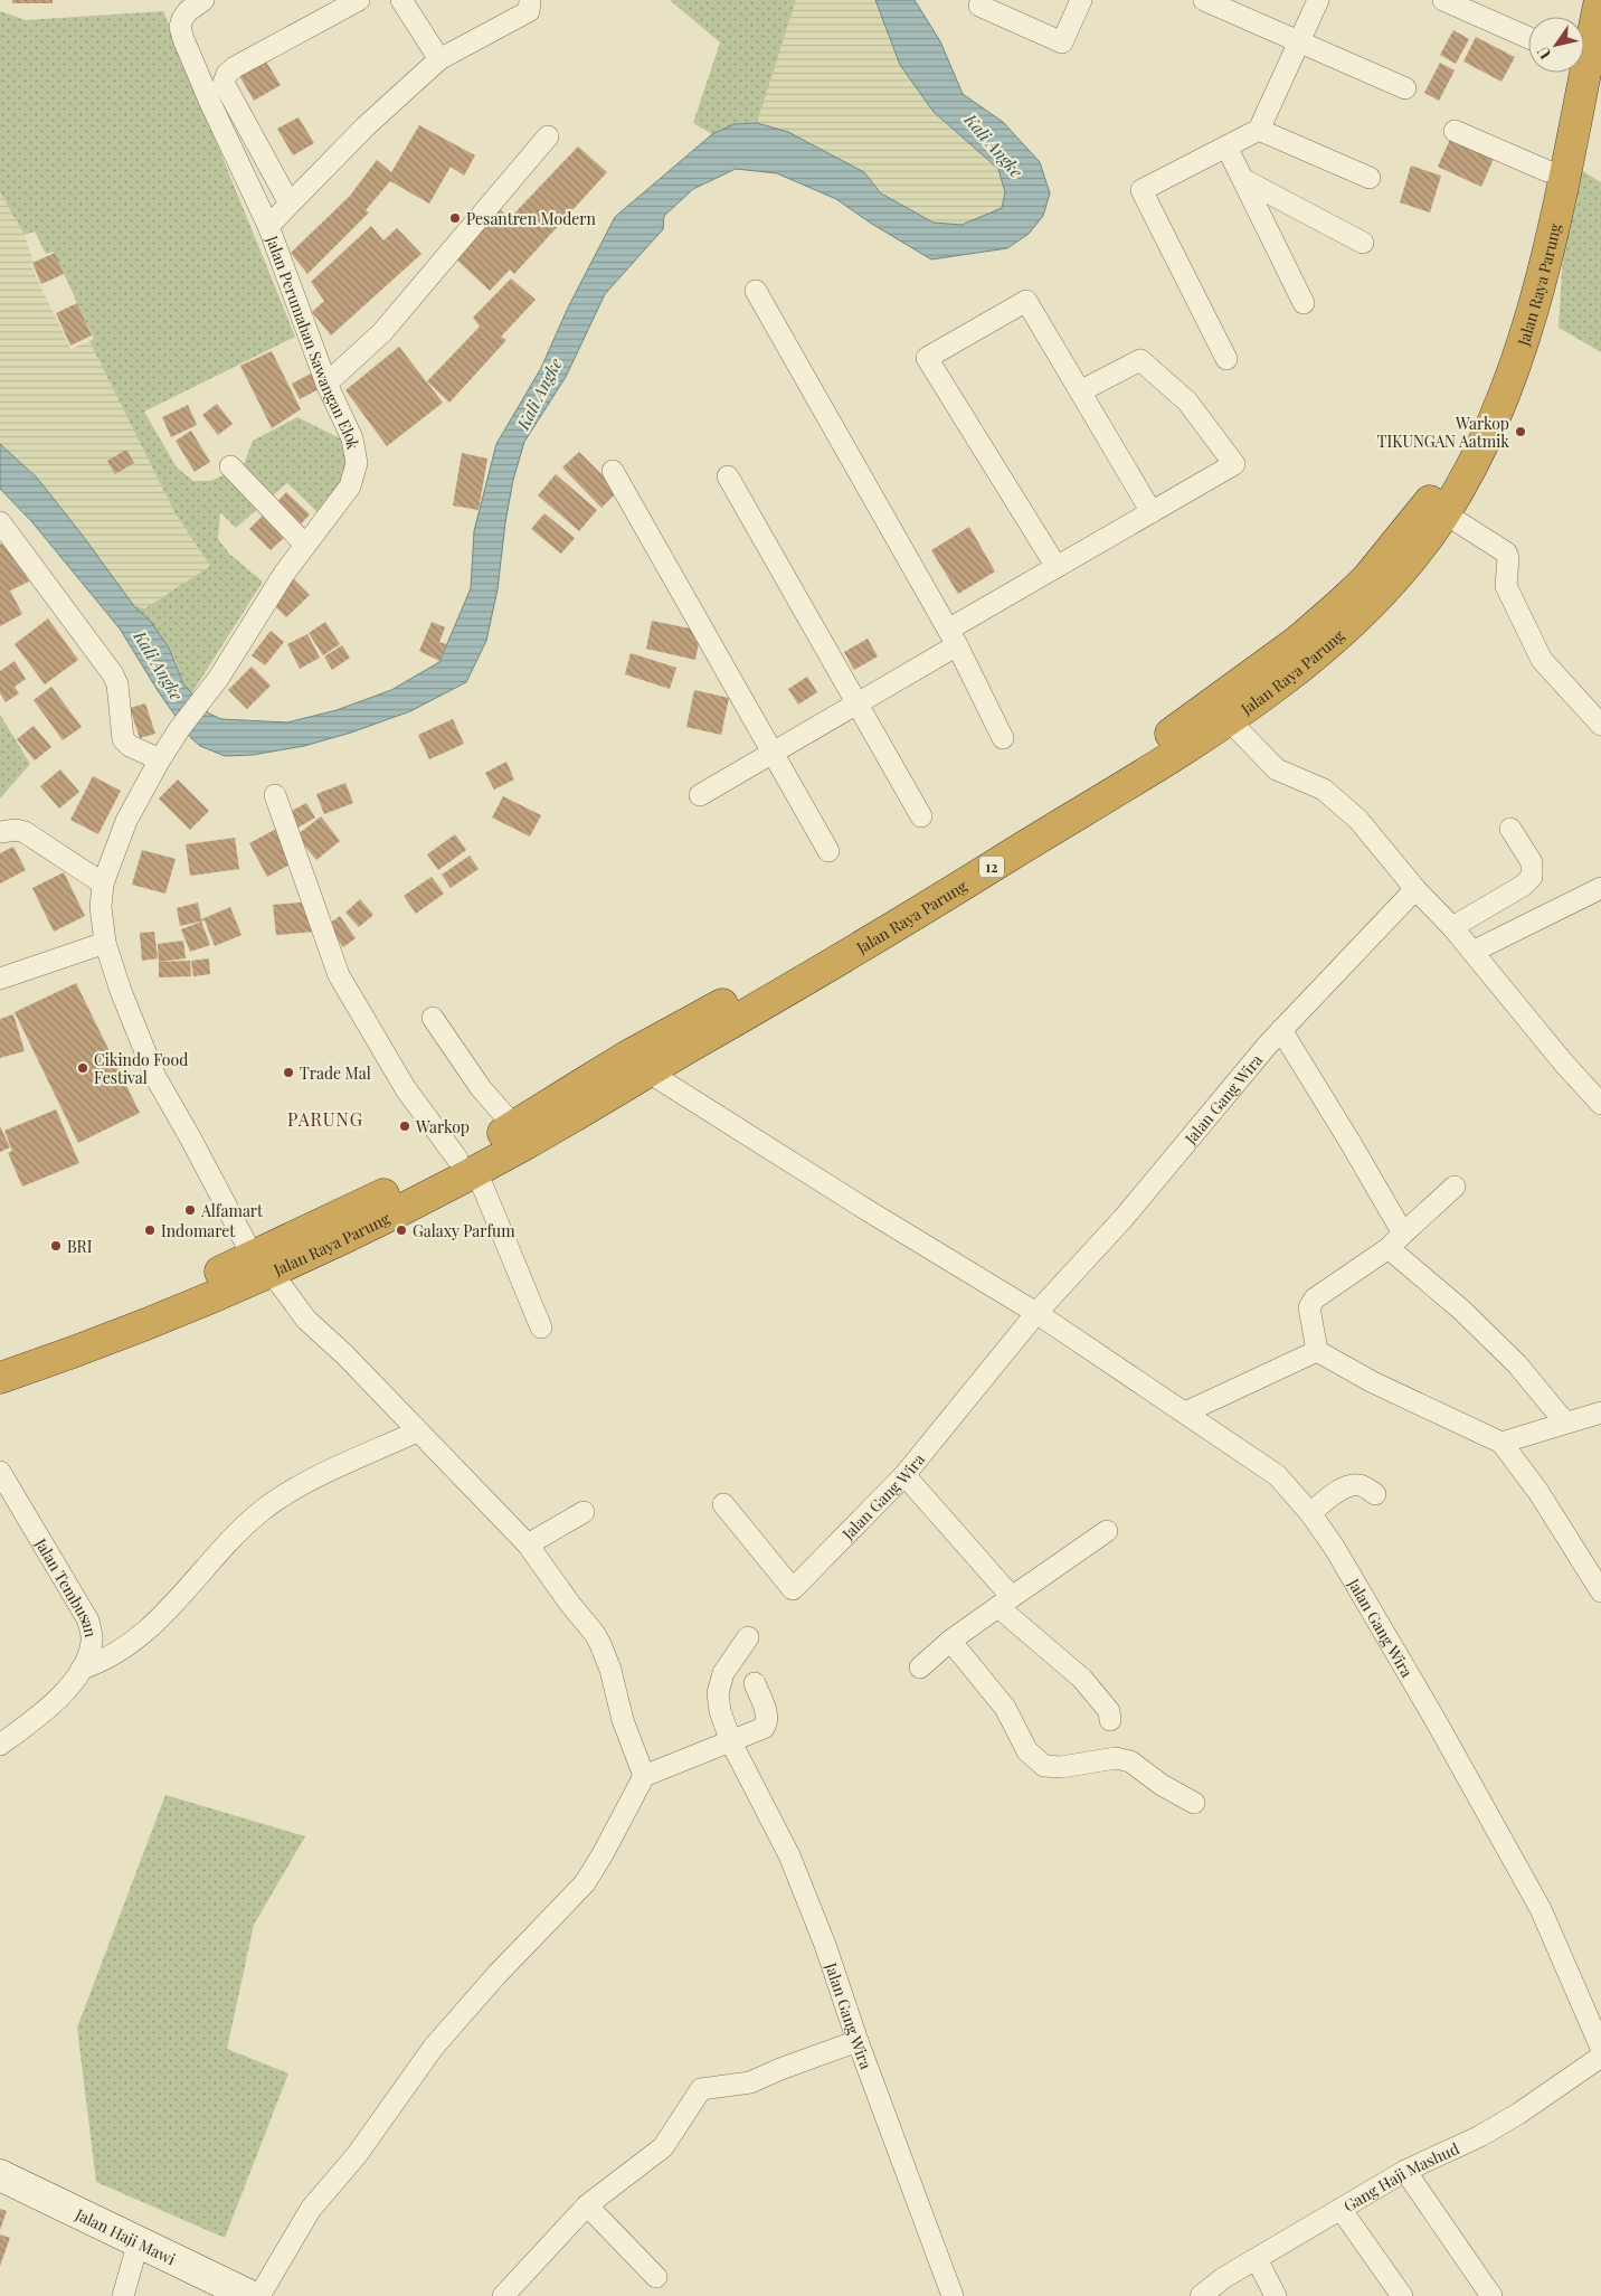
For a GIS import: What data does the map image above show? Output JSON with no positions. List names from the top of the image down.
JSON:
{
  "streets": {
    "highway": ["Jalan Raya Parung", "12"],
    "street": [
      "Jalan Perumahan Sawangan Elok",
      "Jalan Gang Wira",
      "Jalan Tembusan",
      "Gang Haji Mashud",
      "Jalan Haji Mawi"
    ]
  },
  "crossings": [
    ["Jalan Raya Parung", "Jalan Perumahan Sawangan Elok"],
    ["Jalan Raya Parung", "Jalan Gang Wira"]
  ],
  "districts": ["PARUNG"],
  "water": ["Kali Angke"],
  "places": [
    "Pesantren Modern",
    "Warkop TIKUNGAN Aatmik",
    "Cikindo Food Festival",
    "Trade Mal",
    "Warkop",
    "Alfamart",
    "Indomaret",
    "Galaxy Parfum",
    "BRI"
  ],
  "north": "bottom left"
}
